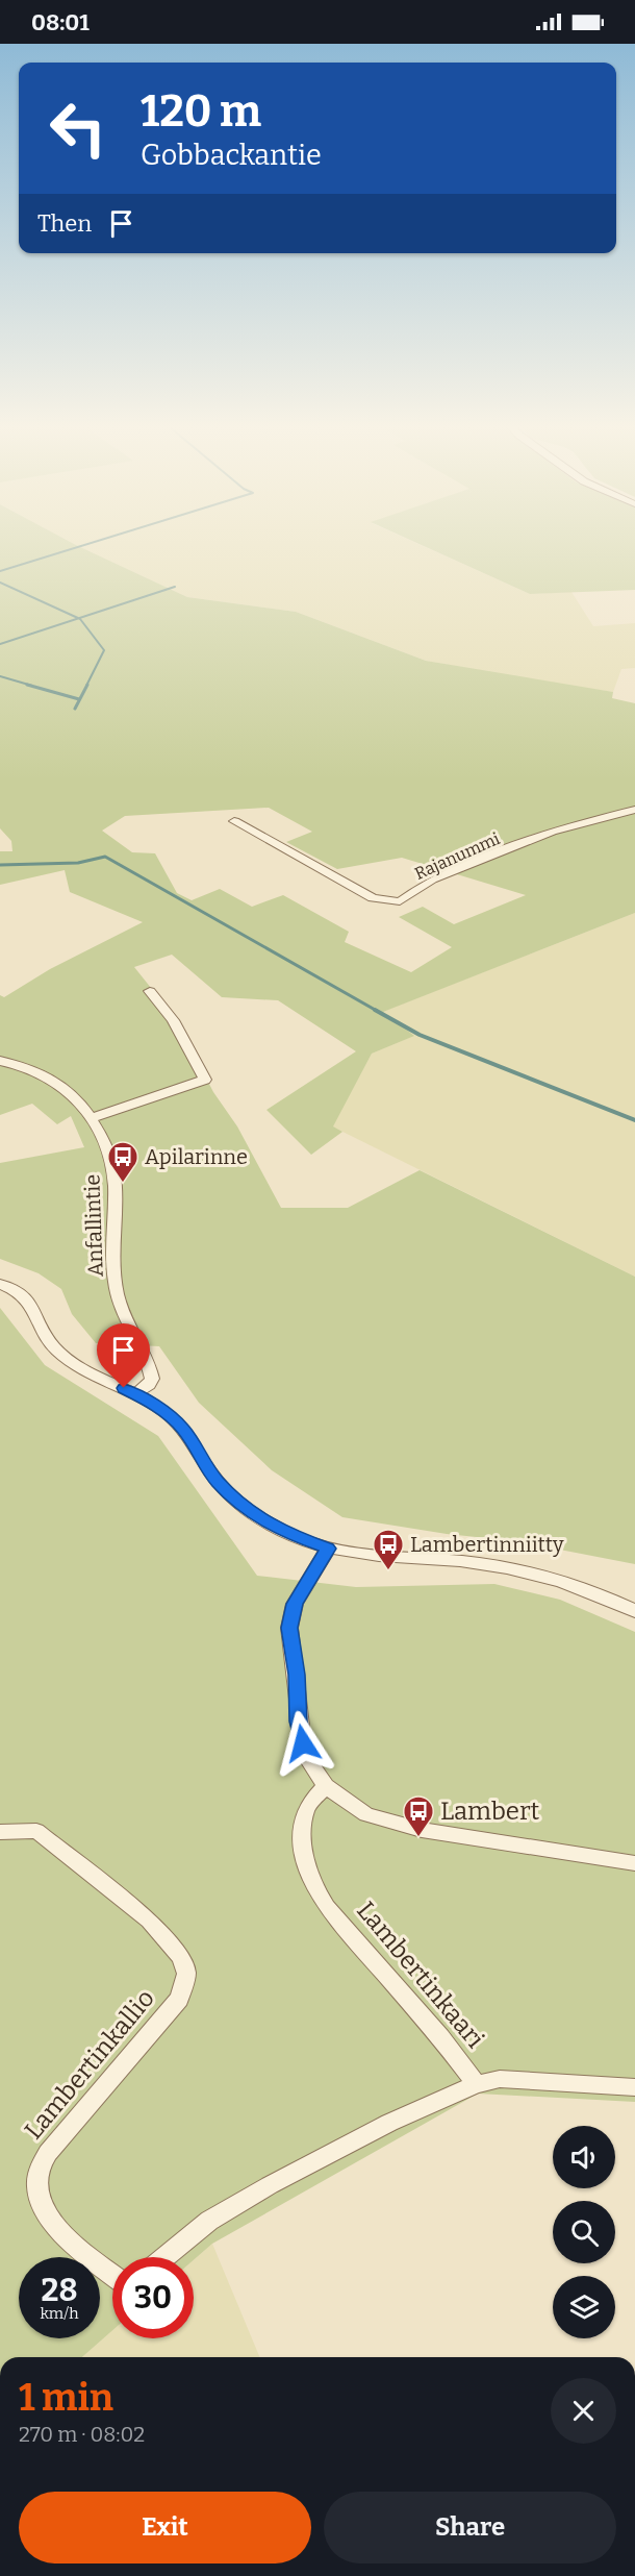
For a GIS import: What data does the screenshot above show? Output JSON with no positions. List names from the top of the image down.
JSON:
{
  "streets": {
    "street": [
      "Rajanummi",
      "Anfallintie",
      "Lambertinkaari",
      "Lambertinkallio"
    ]
  },
  "places": {
    "bus stop": ["Apilarinne", "Lambertinniitty", "Lambert"]
  },
  "page": {
    "status": "08:01",
    "turn": ["120 m", "Gobbackantie"],
    "then": "Then",
    "speed": "28 km/h",
    "limit": "30",
    "heading": ["1 min", "270 m · 08:02"],
    "buttons": ["Exit", "Share"]
  }
}
